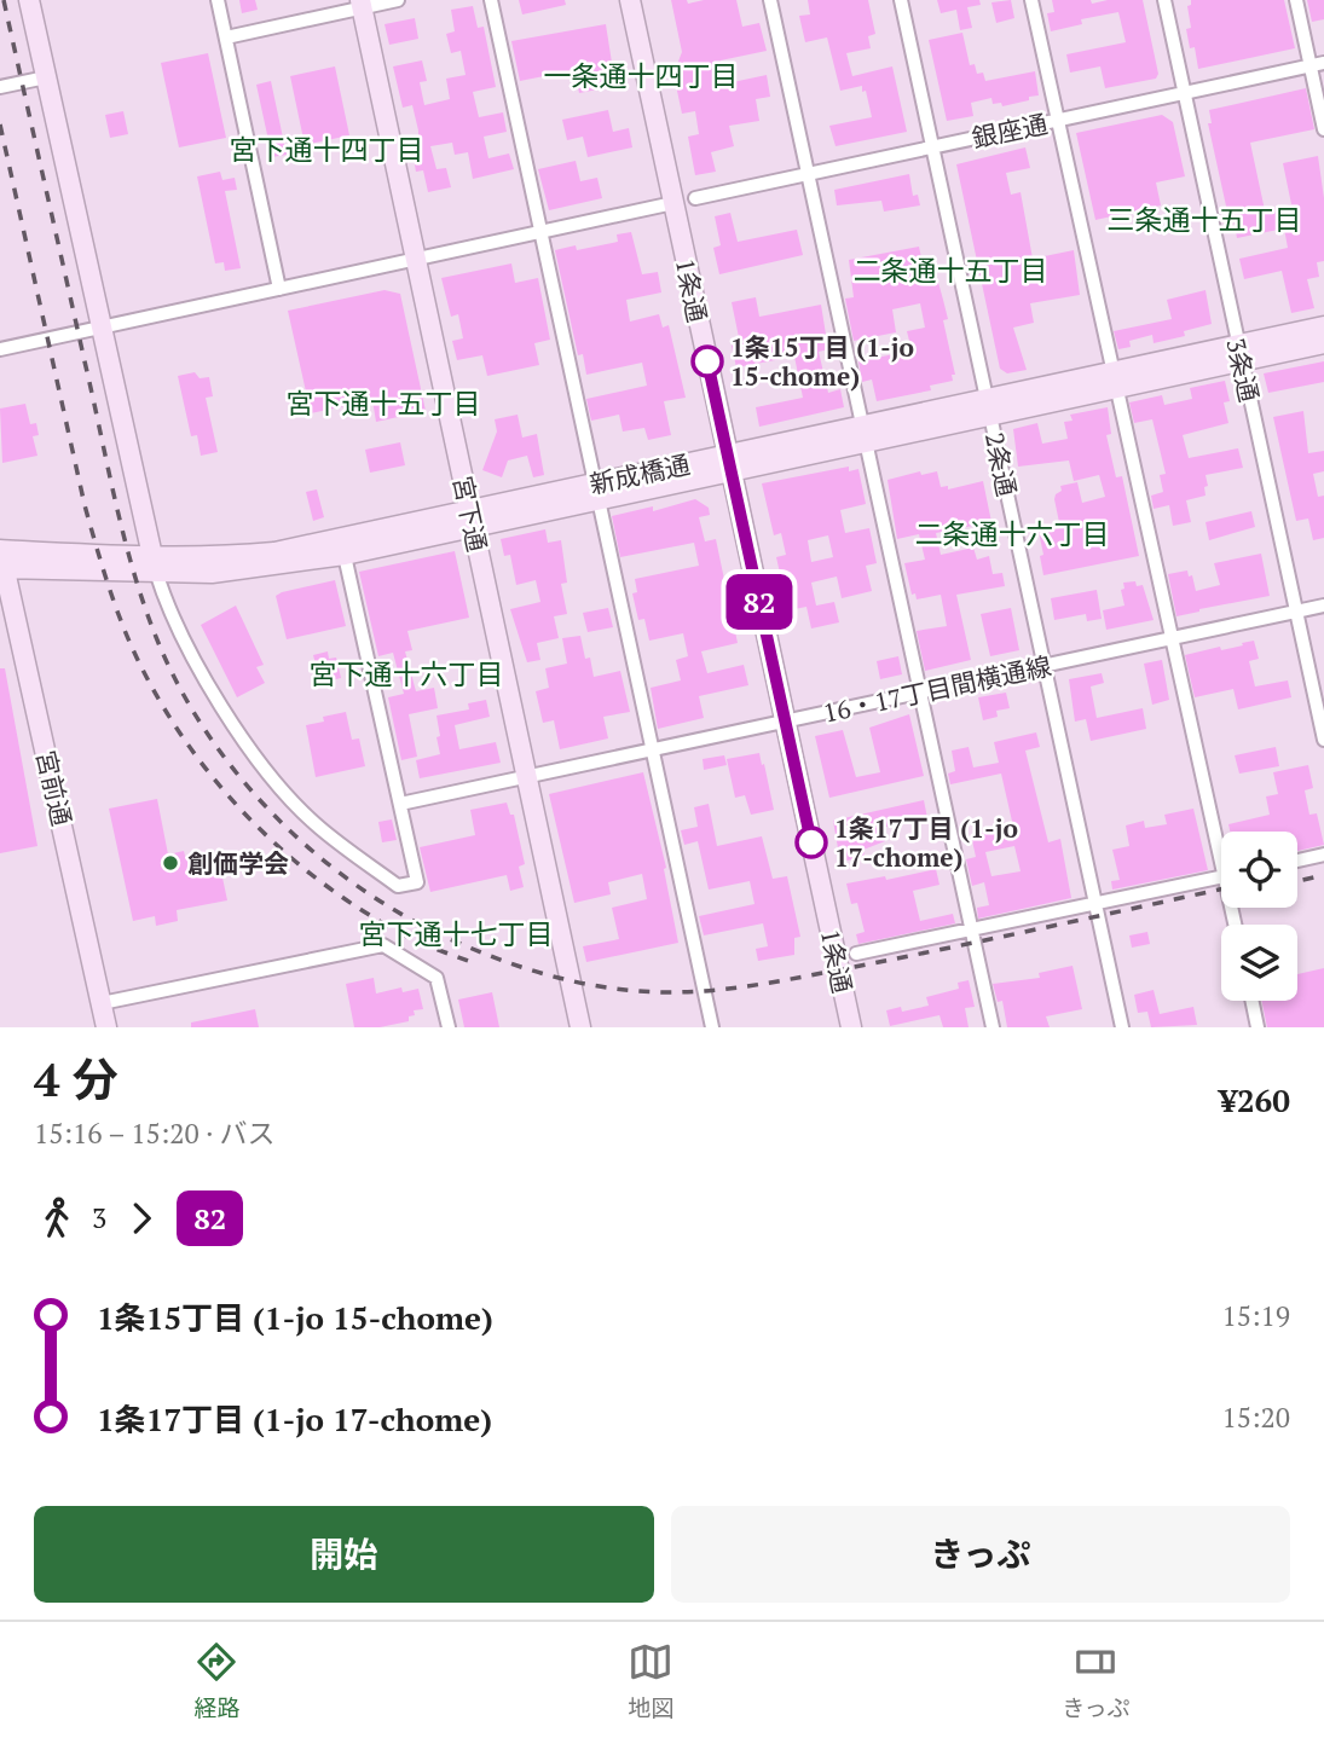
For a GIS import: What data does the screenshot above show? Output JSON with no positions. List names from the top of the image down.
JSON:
{
  "streets": {
    "street": [
      "銀座通",
      "1条通",
      "3条通",
      "2条通",
      "新成橋通",
      "宮下通",
      "16・17丁目間横通線",
      "宮前通"
    ]
  },
  "crossings": [
    ["銀座通", "3条通"],
    ["銀座通", "2条通"],
    ["1条通", "新成橋通"],
    ["1条通", "16・17丁目間横通線"],
    ["3条通", "新成橋通"],
    ["3条通", "16・17丁目間横通線"],
    ["2条通", "新成橋通"],
    ["2条通", "16・17丁目間横通線"],
    ["新成橋通", "宮下通"],
    ["新成橋通", "宮前通"],
    ["宮下通", "16・17丁目間横通線"]
  ],
  "districts": [
    "一条通十四丁目",
    "宮下通十四丁目",
    "三条通十五丁目",
    "二条通十五丁目",
    "宮下通十五丁目",
    "二条通十六丁目",
    "宮下通十六丁目",
    "宮下通十七丁目"
  ],
  "places": ["1条15丁目 (1-jo 15-chome)", "1条17丁目 (1-jo 17-chome)", "創価学会"],
  "lines": ["bus line 82"],
  "page": {
    "on_map": "82",
    "heading": ["4 分", "15:16 – 15:20 · バス", "¥260"],
    "legs": ["3", "82"],
    "list": [
      {
        "name": "1条15丁目 (1-jo 15-chome)",
        "value": "15:19"
      },
      {
        "name": "1条17丁目 (1-jo 17-chome)",
        "value": "15:20"
      }
    ],
    "buttons": ["開始", "きっぷ"],
    "tabs": ["経路", "地図", "きっぷ"]
  }
}
